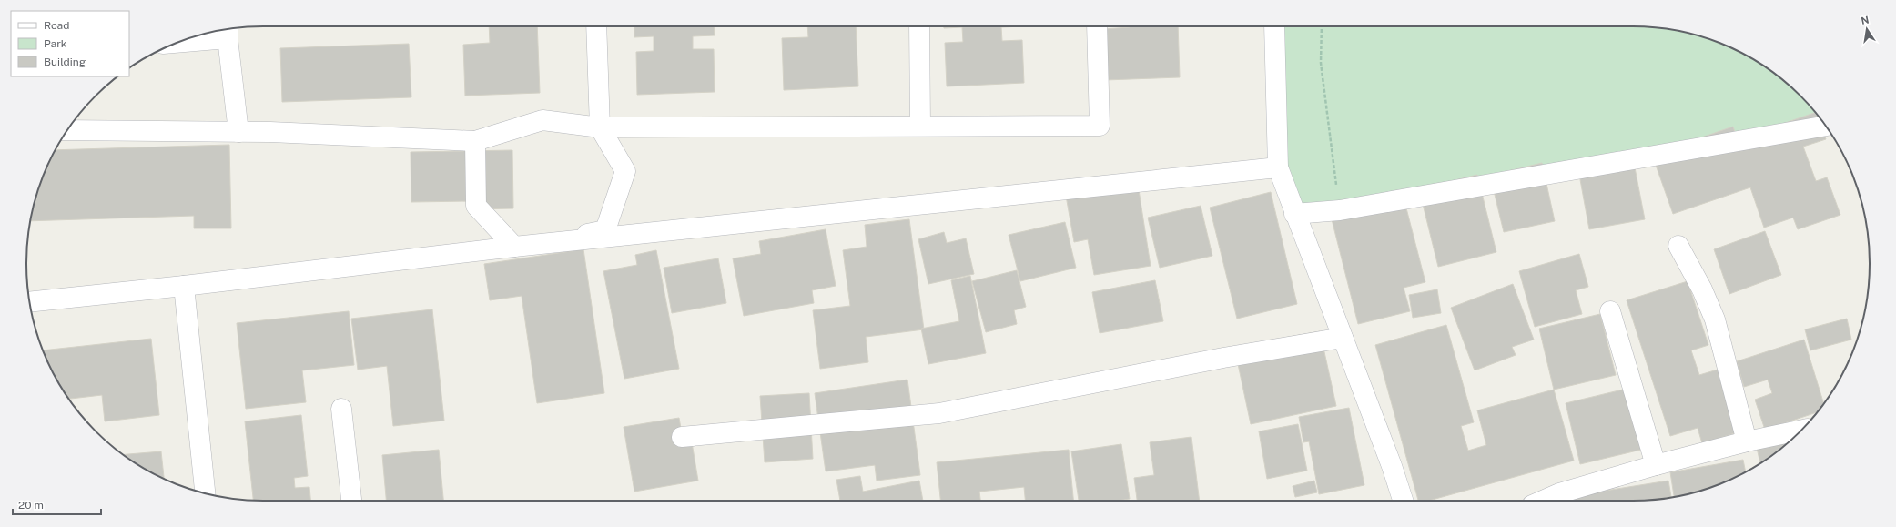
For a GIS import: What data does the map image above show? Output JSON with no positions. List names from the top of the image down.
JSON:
{
  "legend": ["Road", "Park", "Building"],
  "scale_bar": "20 m",
  "north": "top"
}
